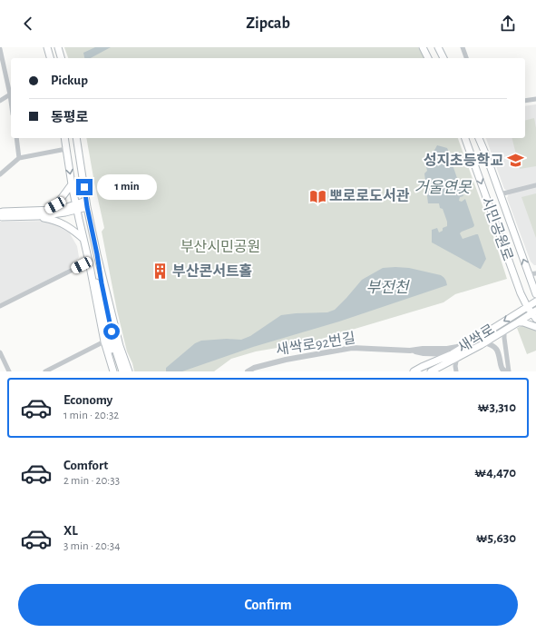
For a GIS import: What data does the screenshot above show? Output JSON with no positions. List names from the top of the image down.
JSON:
{
  "streets": {
    "main road": ["시민공원로", "새싹로"],
    "street": ["새싹로92번길"]
  },
  "crossings": [
    ["시민공원로", "새싹로"],
    ["새싹로", "새싹로92번길"]
  ],
  "water": ["거울연못", "부전천"],
  "parks": ["부산시민공원"],
  "places": {
    "school or university": ["성지초등학교"],
    "library": ["뽀로로도서관"],
    "building": ["부산콘서트홀"]
  },
  "page": {
    "header": "Zipcab",
    "banner": ["Pickup", "동평로"],
    "bubble": "1 min",
    "list": [
      {
        "name": "Economy",
        "note": "1 min · 20:32",
        "value": "₩3,310"
      },
      {
        "name": "Comfort",
        "note": "2 min · 20:33",
        "value": "₩4,470"
      },
      {
        "name": "XL",
        "note": "3 min · 20:34",
        "value": "₩5,630"
      }
    ],
    "buttons": "Confirm"
  }
}
